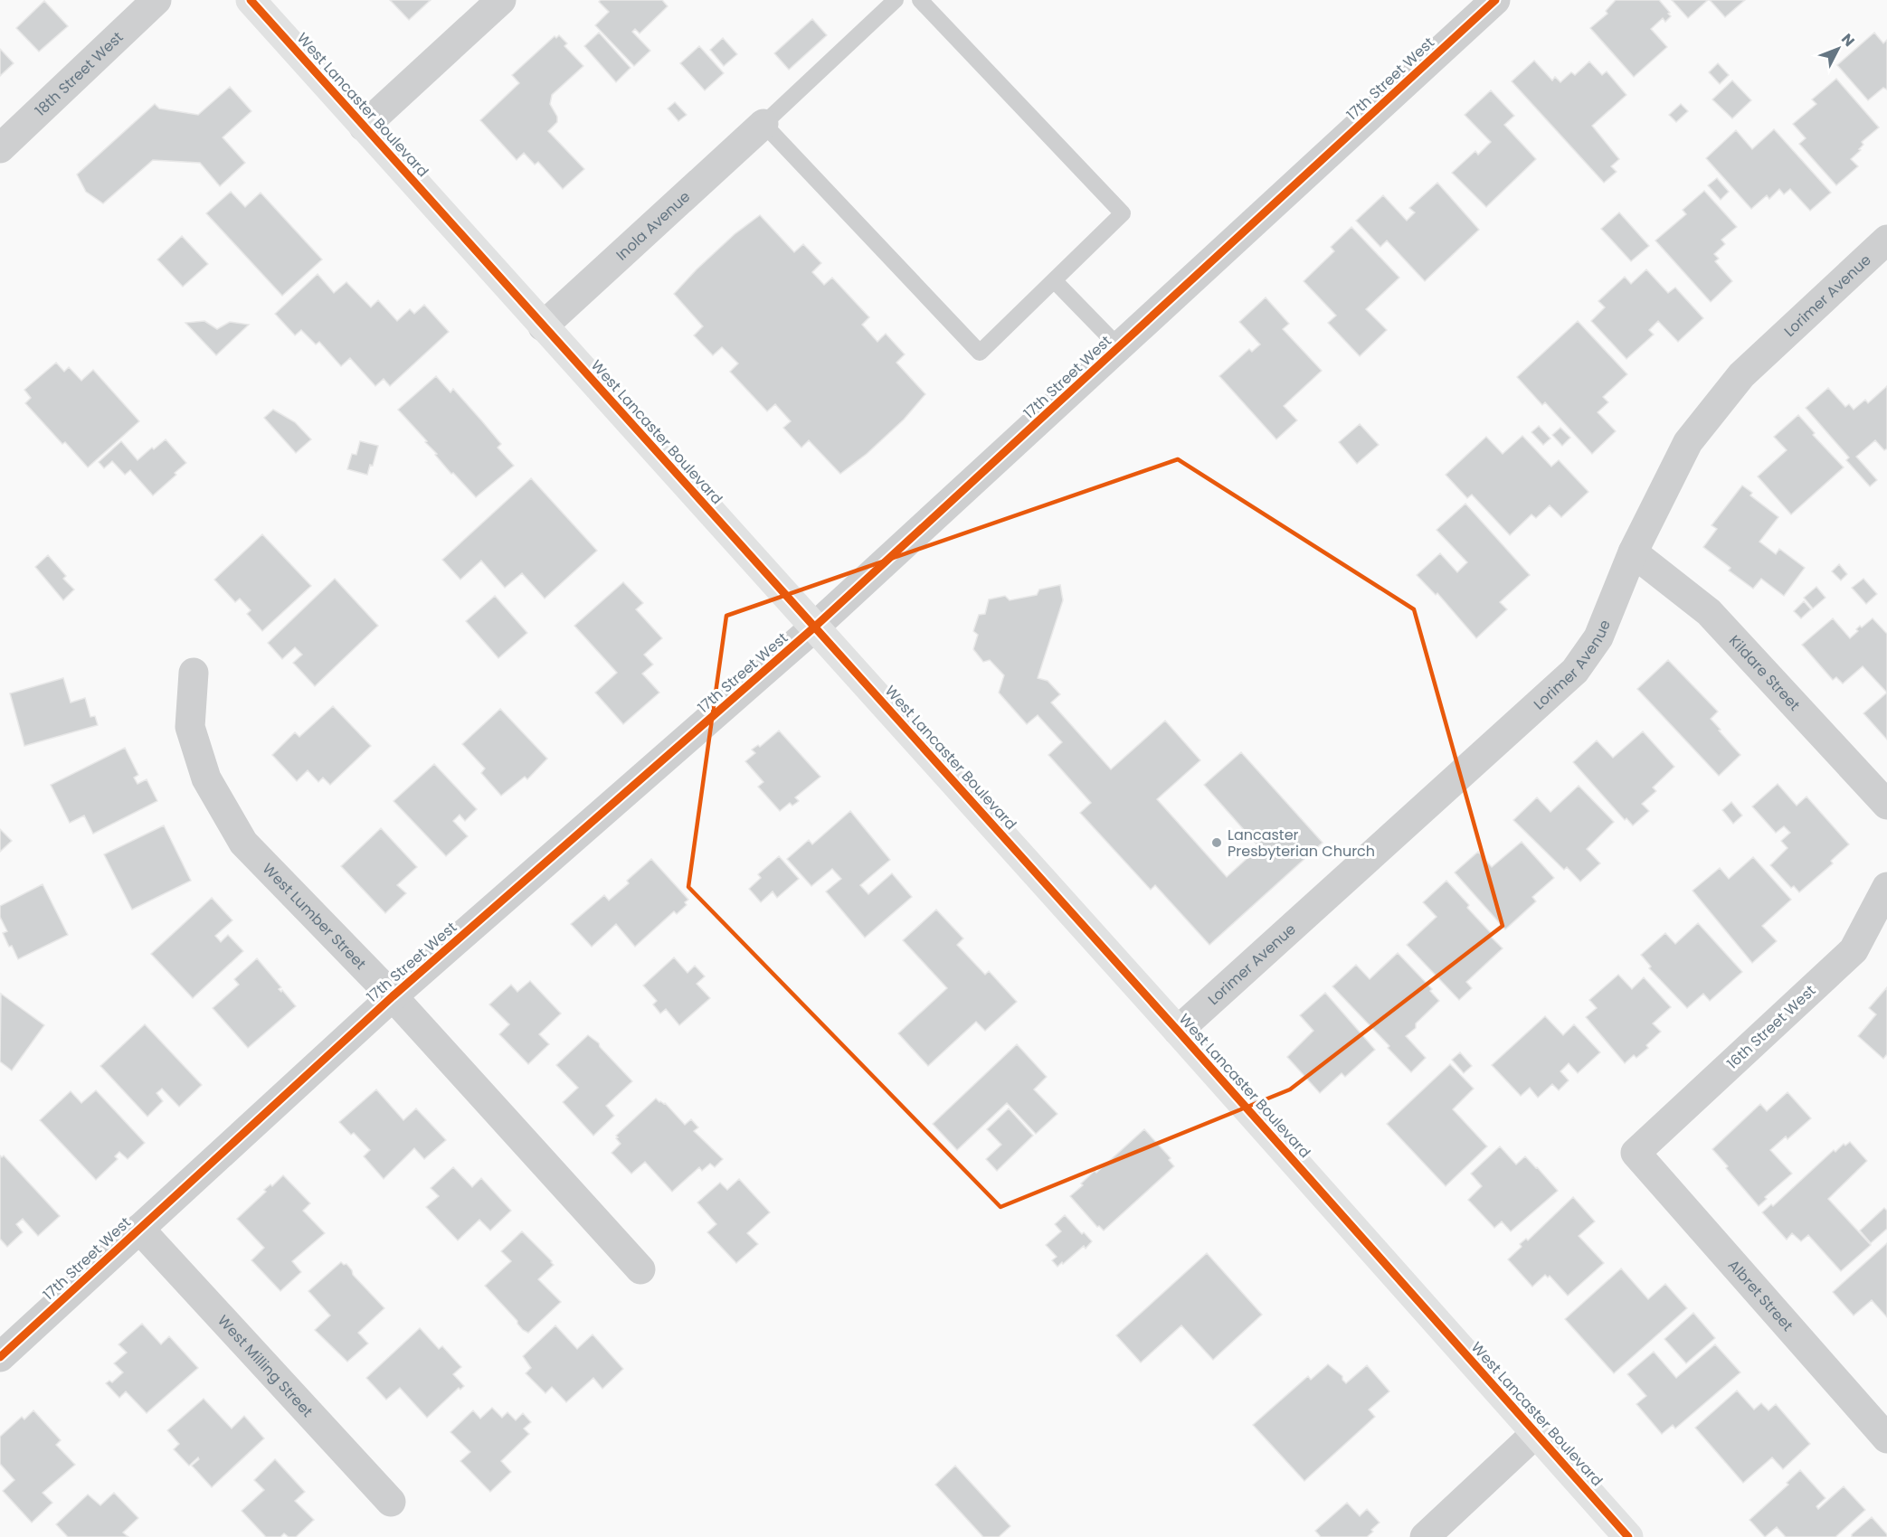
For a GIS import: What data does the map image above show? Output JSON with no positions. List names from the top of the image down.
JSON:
{
  "streets": {
    "street": [
      "18th Street West",
      "17th Street West",
      "West Lancaster Boulevard",
      "Inola Avenue",
      "Lorimer Avenue",
      "Kildare Street",
      "West Lumber Street",
      "16th Street West",
      "Albret Street",
      "West Milling Street"
    ]
  },
  "crossings": [
    ["17th Street West", "West Lancaster Boulevard"],
    ["17th Street West", "West Lumber Street"],
    ["17th Street West", "West Milling Street"],
    ["West Lancaster Boulevard", "Inola Avenue"],
    ["West Lancaster Boulevard", "Lorimer Avenue"],
    ["Lorimer Avenue", "Kildare Street"],
    ["16th Street West", "Albret Street"]
  ],
  "places": ["Lancaster Presbyterian Church"],
  "north": "top right"
}
